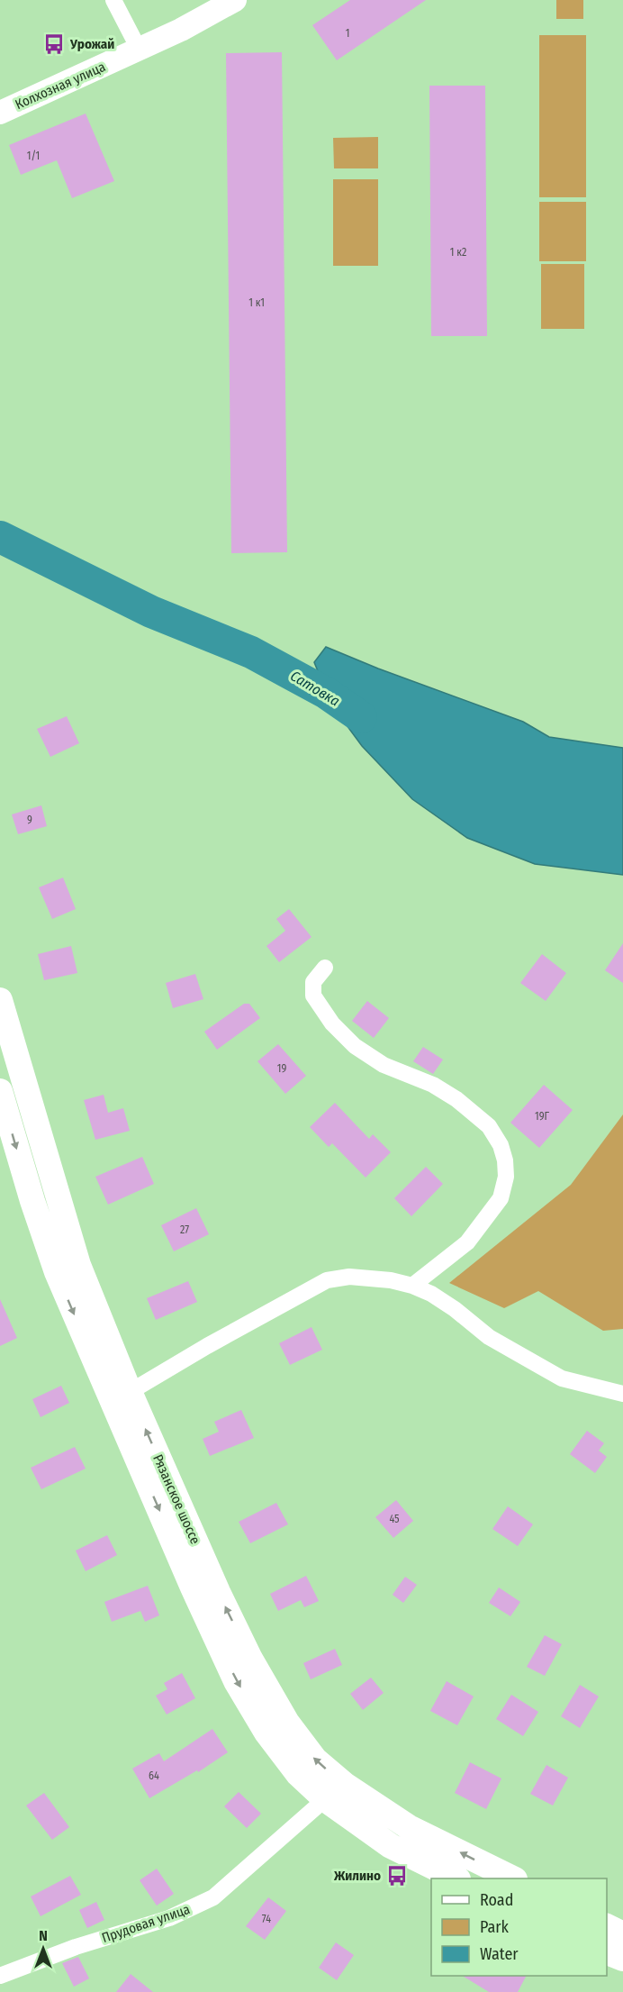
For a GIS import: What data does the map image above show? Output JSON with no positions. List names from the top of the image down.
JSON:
{
  "streets": {
    "main road": ["Колхозная улица", "Рязанское шоссе"],
    "street": ["Прудовая улица"]
  },
  "crossings": [
    ["Рязанское шоссе", "Прудовая улица"]
  ],
  "water": ["Сатовка"],
  "places": {
    "bus stop": ["Урожай", "Жилино"]
  },
  "house_numbers": [
    "1",
    "1/1",
    "1 к2",
    "1 к1",
    "9",
    "19",
    "19Г",
    "27",
    "45",
    "64",
    "74"
  ],
  "legend": ["Road", "Park", "Water"],
  "north": "top"
}
